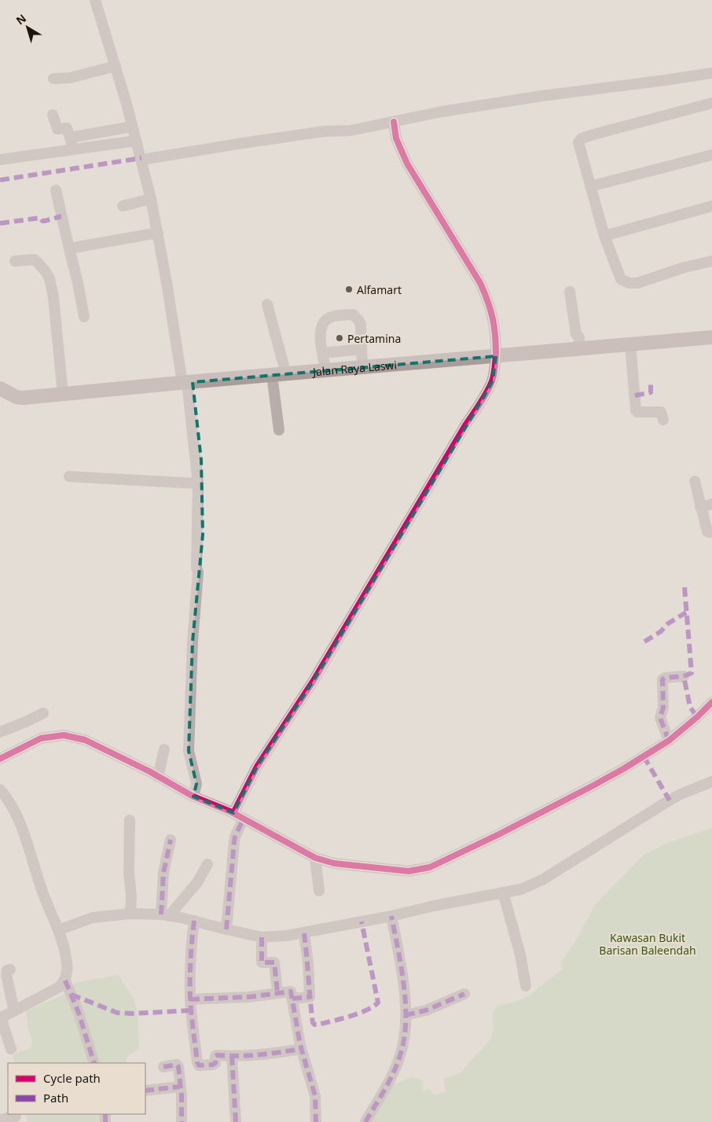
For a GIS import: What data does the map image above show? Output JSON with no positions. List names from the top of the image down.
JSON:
{
  "streets": {
    "main road": ["Jalan Raya Laswi"]
  },
  "parks": ["Kawasan Bukit Barisan Baleendah"],
  "places": ["Alfamart", "Pertamina"],
  "legend": ["Cycle path", "Path"],
  "north": "top left"
}
